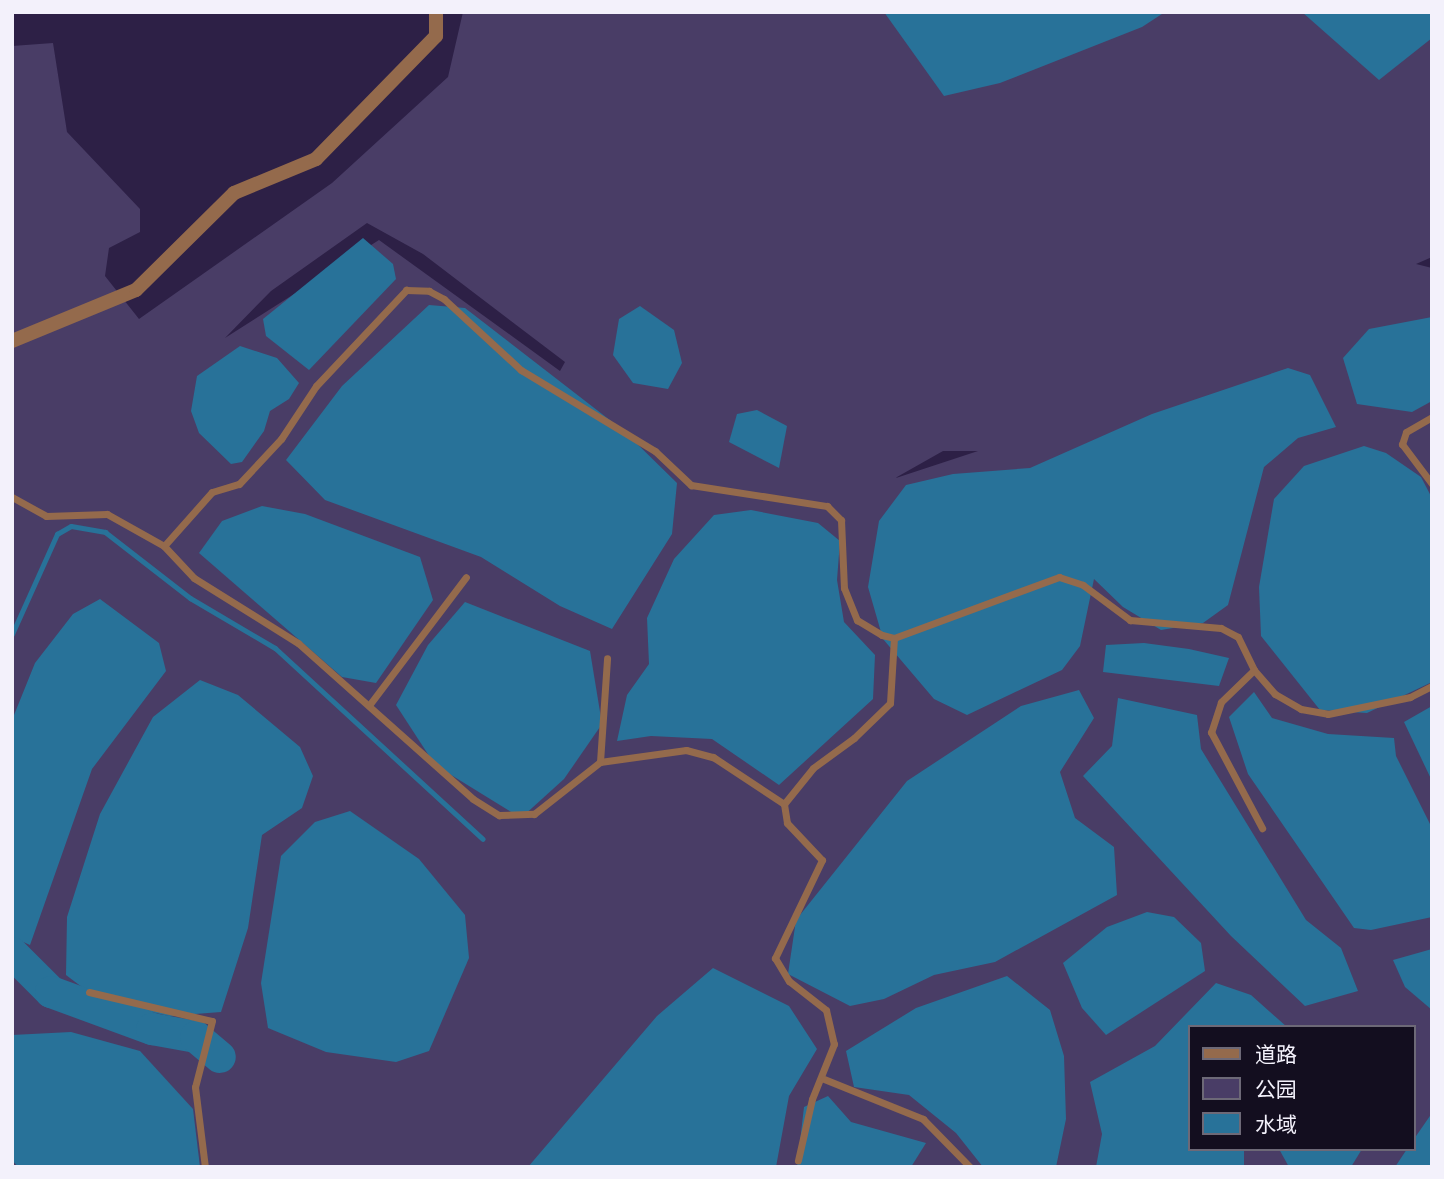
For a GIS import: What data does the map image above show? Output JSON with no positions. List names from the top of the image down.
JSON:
{
  "legend": ["道路", "公园", "水域"]
}
